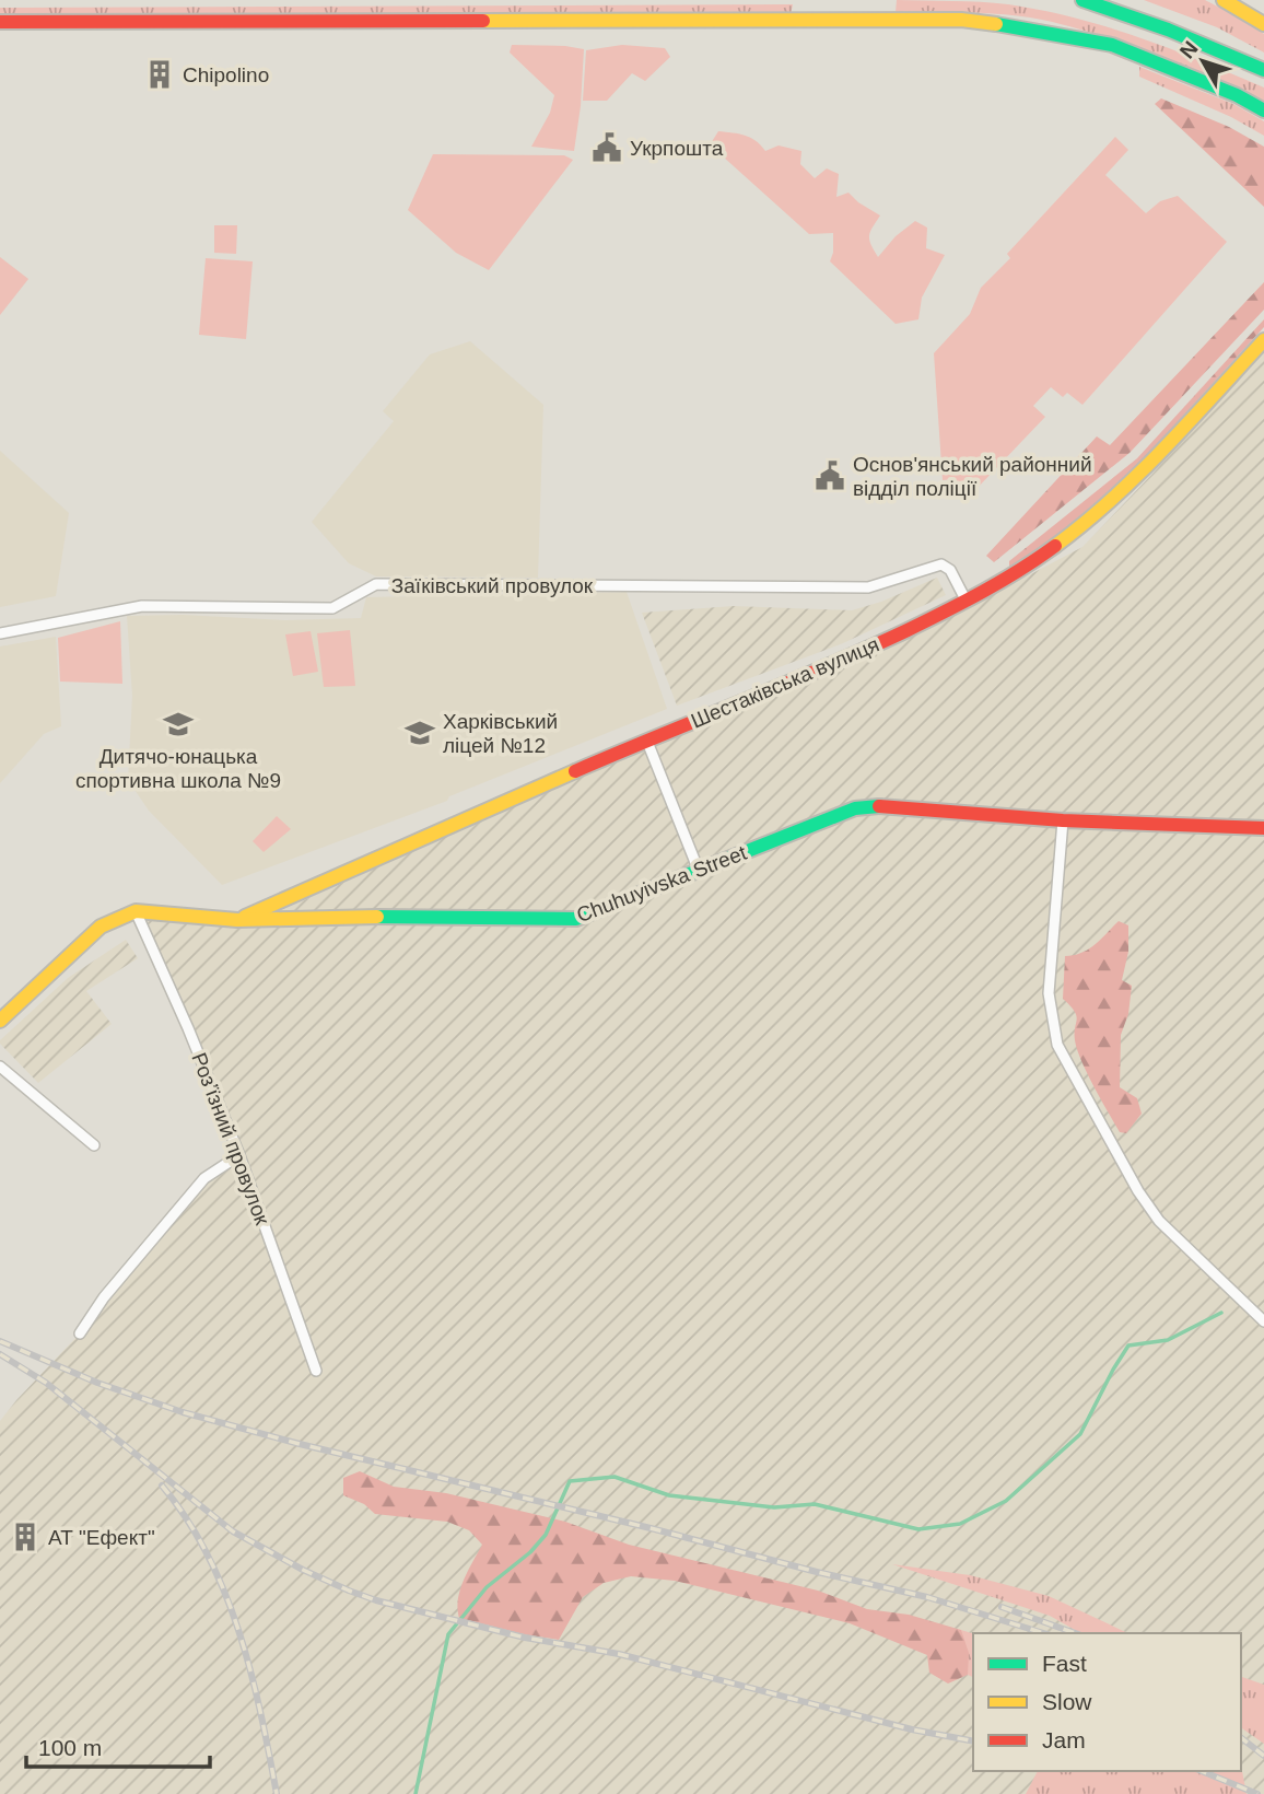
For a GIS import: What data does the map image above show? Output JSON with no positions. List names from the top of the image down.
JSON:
{
  "streets": {
    "street": [
      "Заїківський провулок",
      "Шестаківська вулиця",
      "Chuhuyivska Street",
      "Роз’їзний провулок"
    ]
  },
  "crossings": [
    ["Заїківський провулок", "Шестаківська вулиця"],
    ["Шестаківська вулиця", "Chuhuyivska Street"],
    ["Chuhuyivska Street", "Роз’їзний провулок"]
  ],
  "places": {
    "building": ["Chipolino", "АТ \"Ефект\""],
    "public building": ["Укрпошта", "Основ'янський районний відділ поліції"],
    "school or university": ["Дитячо-юнацька спортивна школа №9", "Харківський ліцей №12"]
  },
  "legend": ["Fast", "Slow", "Jam"],
  "scale_bar": "100 m",
  "north": "top left"
}
